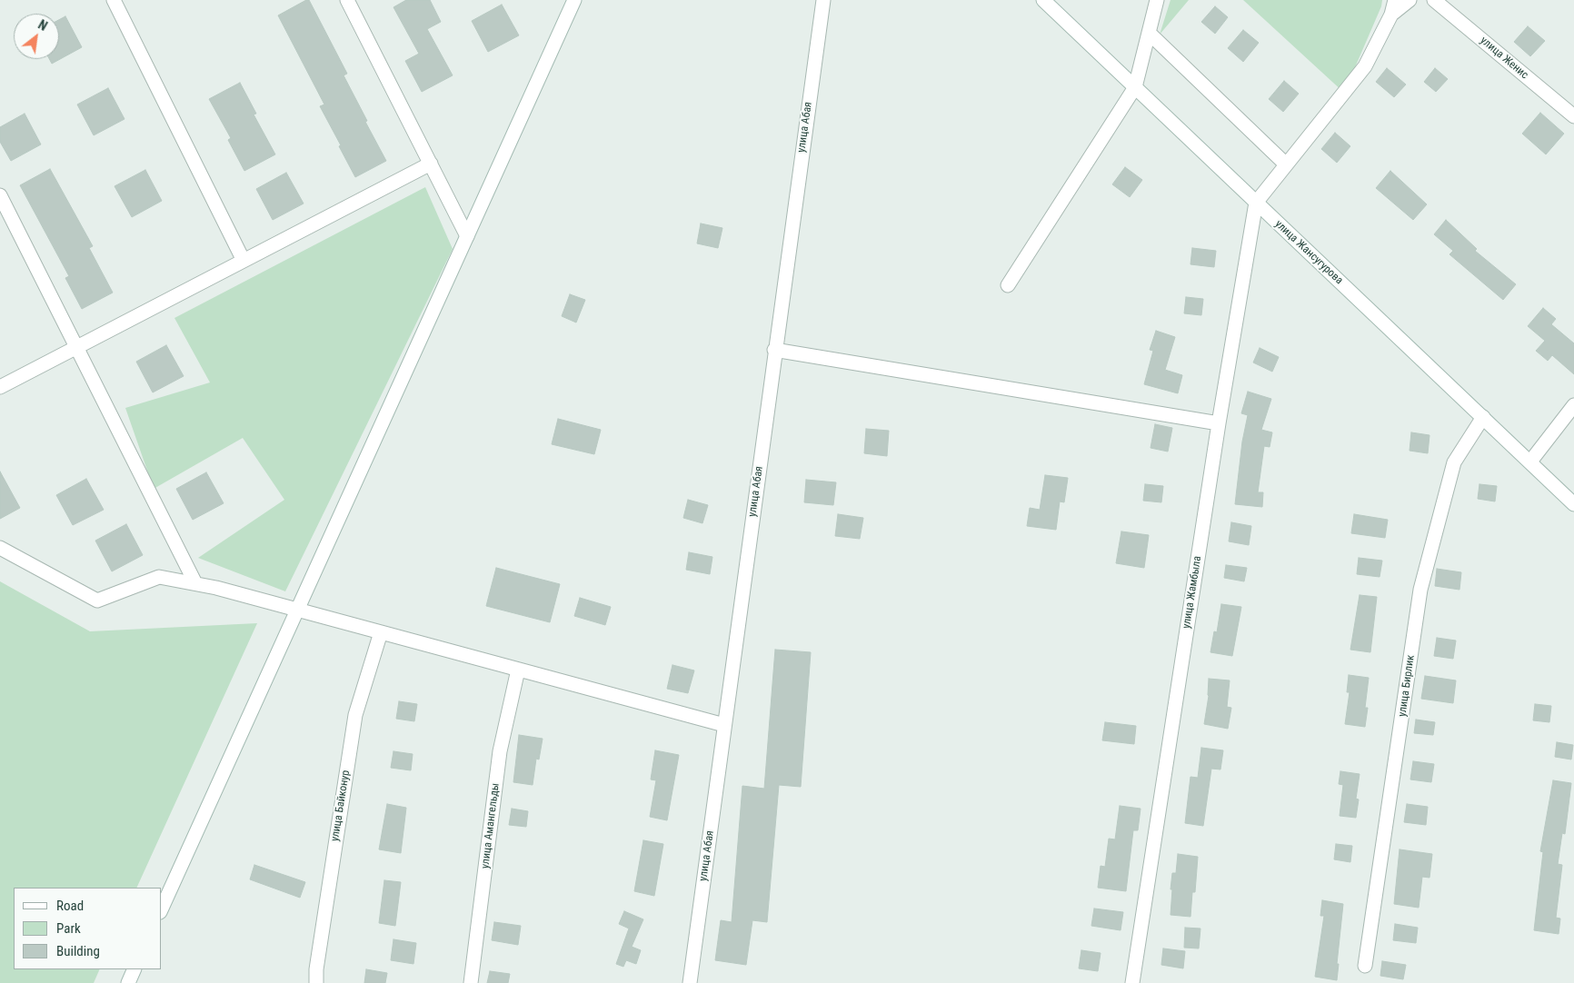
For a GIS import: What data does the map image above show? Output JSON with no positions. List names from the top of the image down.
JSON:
{
  "streets": {
    "street": [
      "улица Женис",
      "улица Абая",
      "улица Жансугурова",
      "улица Жамбыла",
      "улица Бирлик",
      "улица Байконур",
      "улица Амангельды"
    ]
  },
  "crossings": [
    ["улица Жансугурова", "улица Жамбыла"],
    ["улица Жансугурова", "улица Бирлик"]
  ],
  "legend": ["Road", "Park", "Building"],
  "north": "top right"
}
